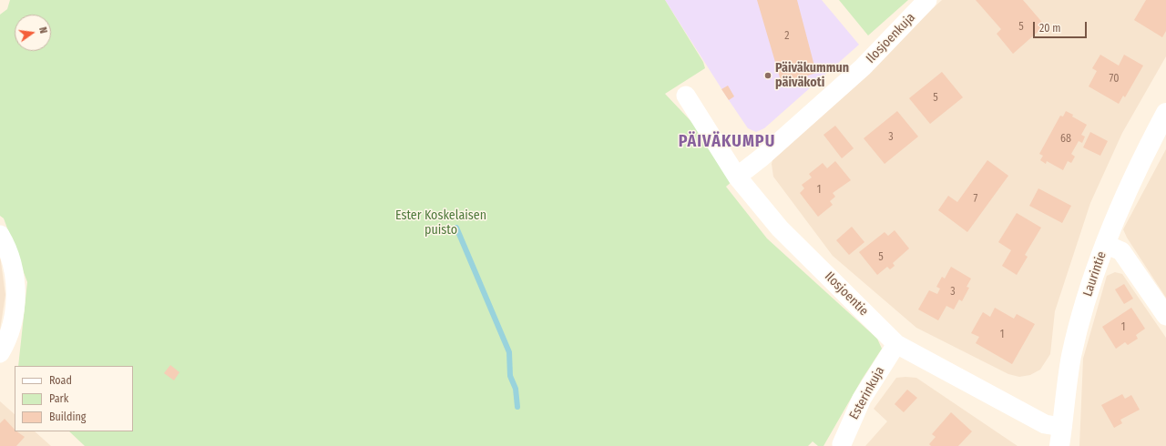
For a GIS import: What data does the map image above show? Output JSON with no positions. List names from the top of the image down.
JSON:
{
  "streets": {
    "street": [
      "Ilosjoenkuja",
      "Laurintie",
      "Ilosjoentie",
      "Esterinkuja"
    ]
  },
  "crossings": [
    ["Ilosjoenkuja", "Ilosjoentie"],
    ["Laurintie", "Ilosjoentie"],
    ["Ilosjoentie", "Esterinkuja"]
  ],
  "districts": ["PÄIVÄKUMPU"],
  "parks": ["Ester Koskelaisen puisto"],
  "places": ["Päiväkummun päiväkoti"],
  "house_numbers": [
    "5",
    "2",
    "70",
    "5",
    "3",
    "68",
    "1",
    "7",
    "5",
    "3",
    "1",
    "1"
  ],
  "legend": ["Road", "Park", "Building"],
  "scale_bar": "20 m",
  "north": "right"
}
